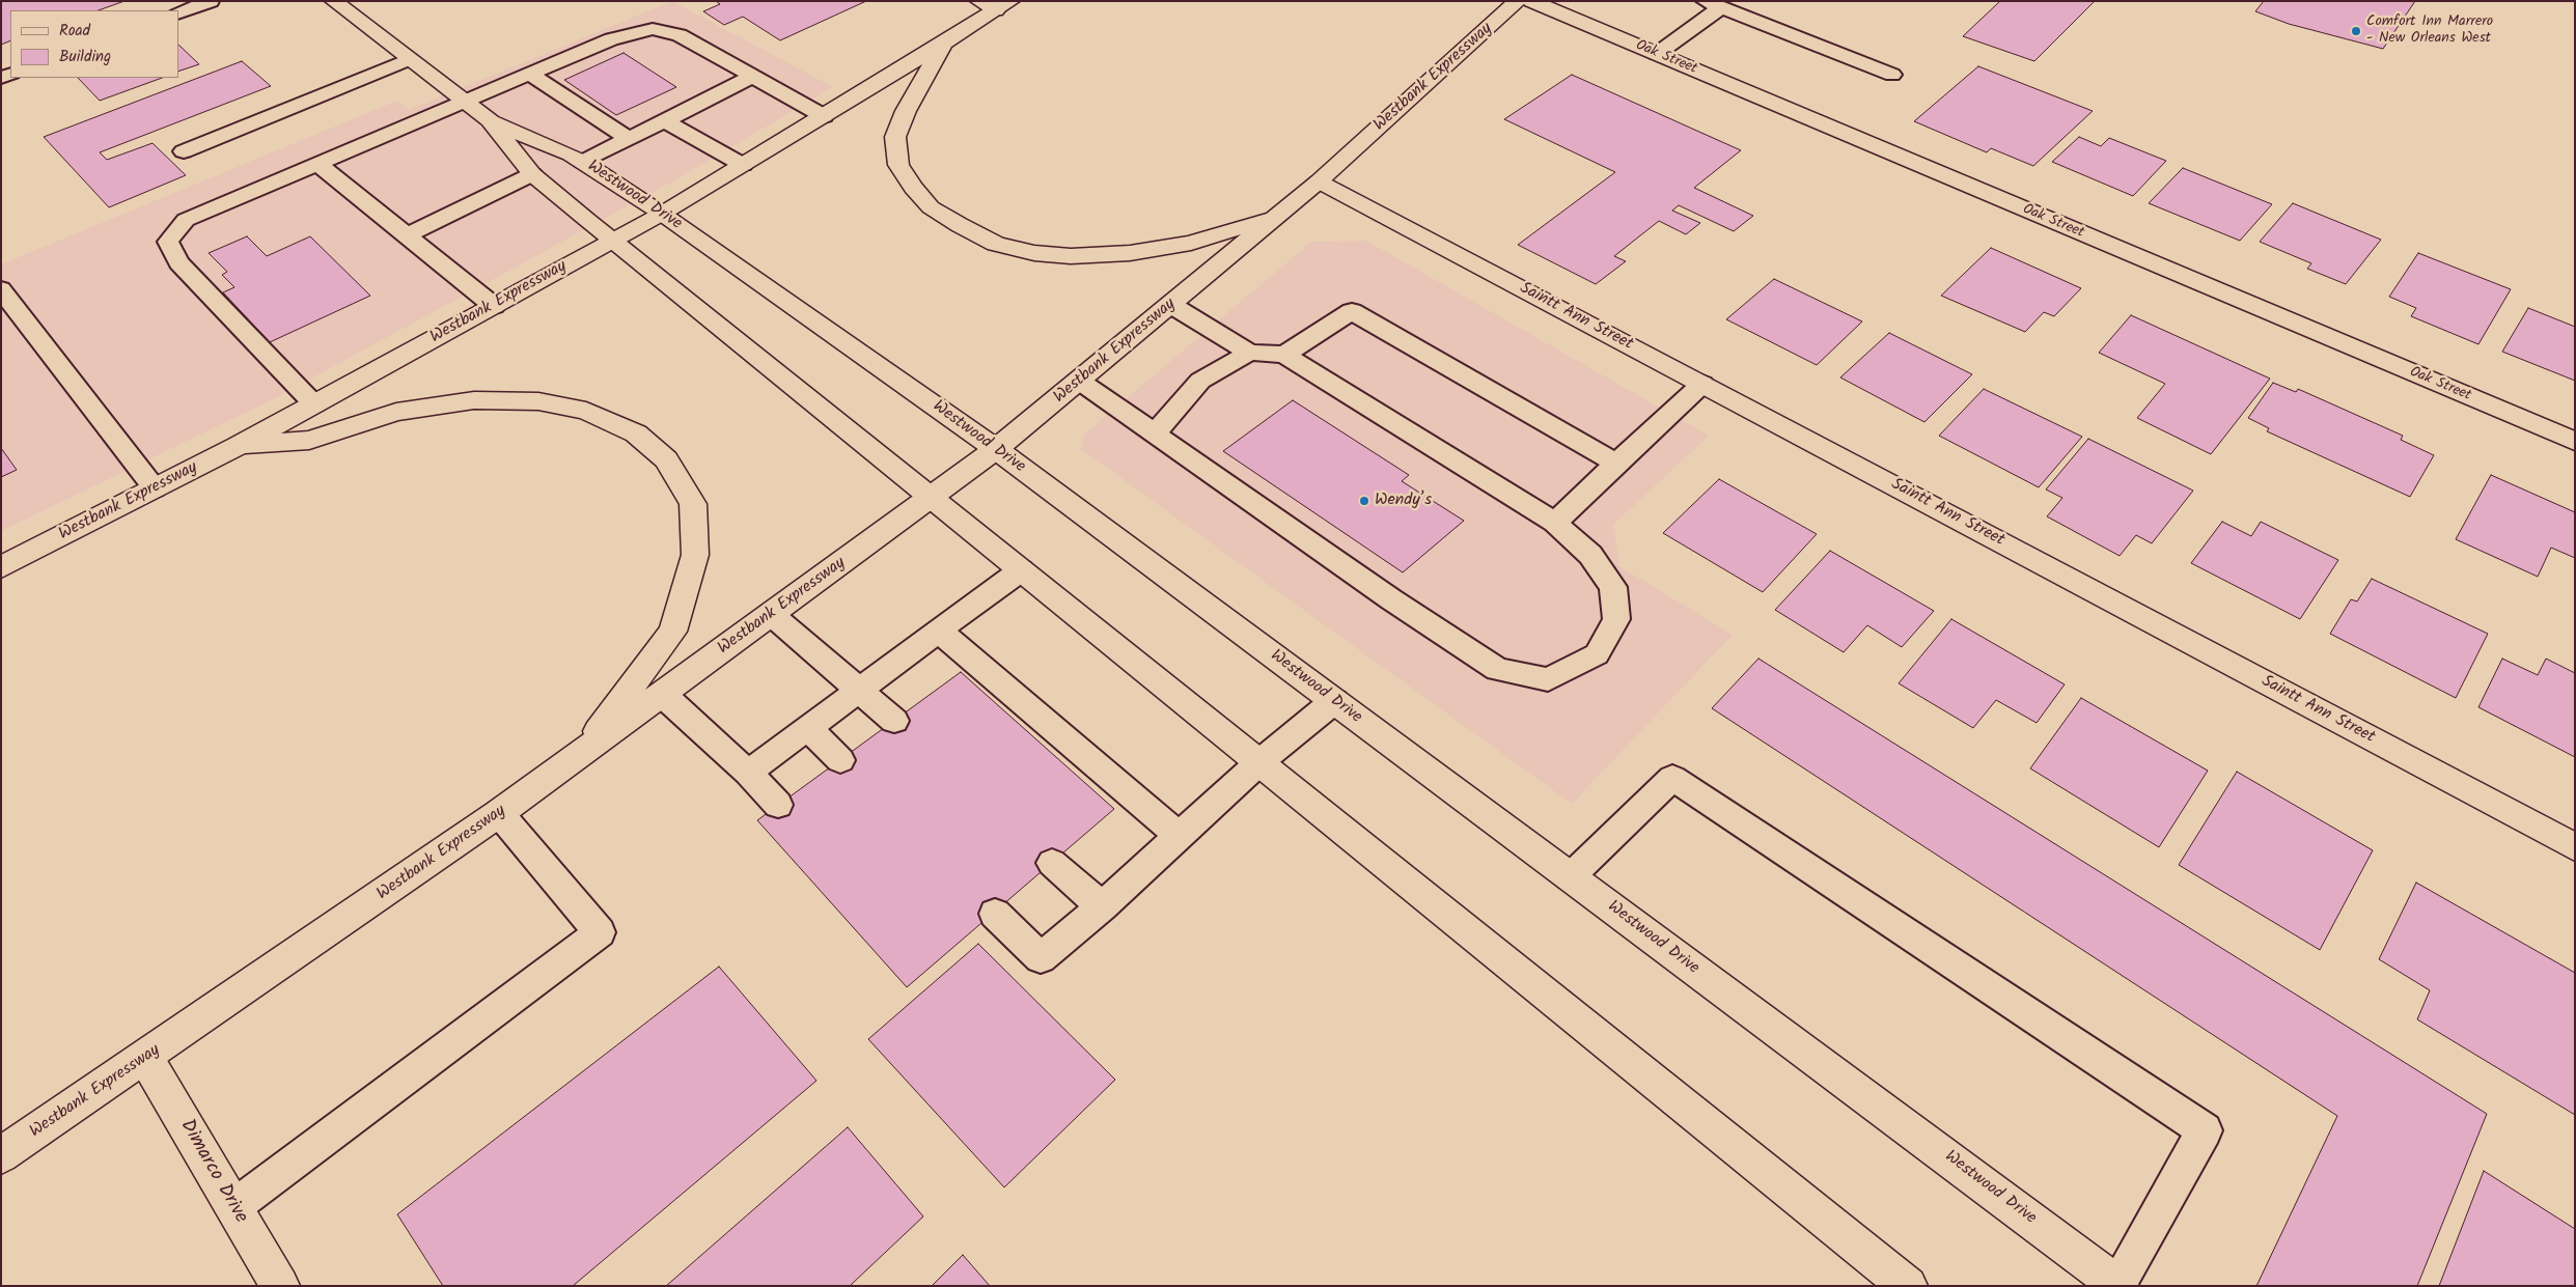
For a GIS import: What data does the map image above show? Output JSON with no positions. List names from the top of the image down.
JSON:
{
  "streets": {
    "main road": [
      "Oak Street",
      "Westbank Expressway",
      "Westwood Drive",
      "Saintt Ann Street",
      "Dimarco Drive"
    ]
  },
  "crossings": [
    ["Westbank Expressway", "Westwood Drive"],
    ["Westbank Expressway", "Saintt Ann Street"],
    ["Westbank Expressway", "Dimarco Drive"]
  ],
  "places": ["Comfort Inn Marrero - New Orleans West", "Wendy’s"],
  "legend": ["Road", "Building"]
}
